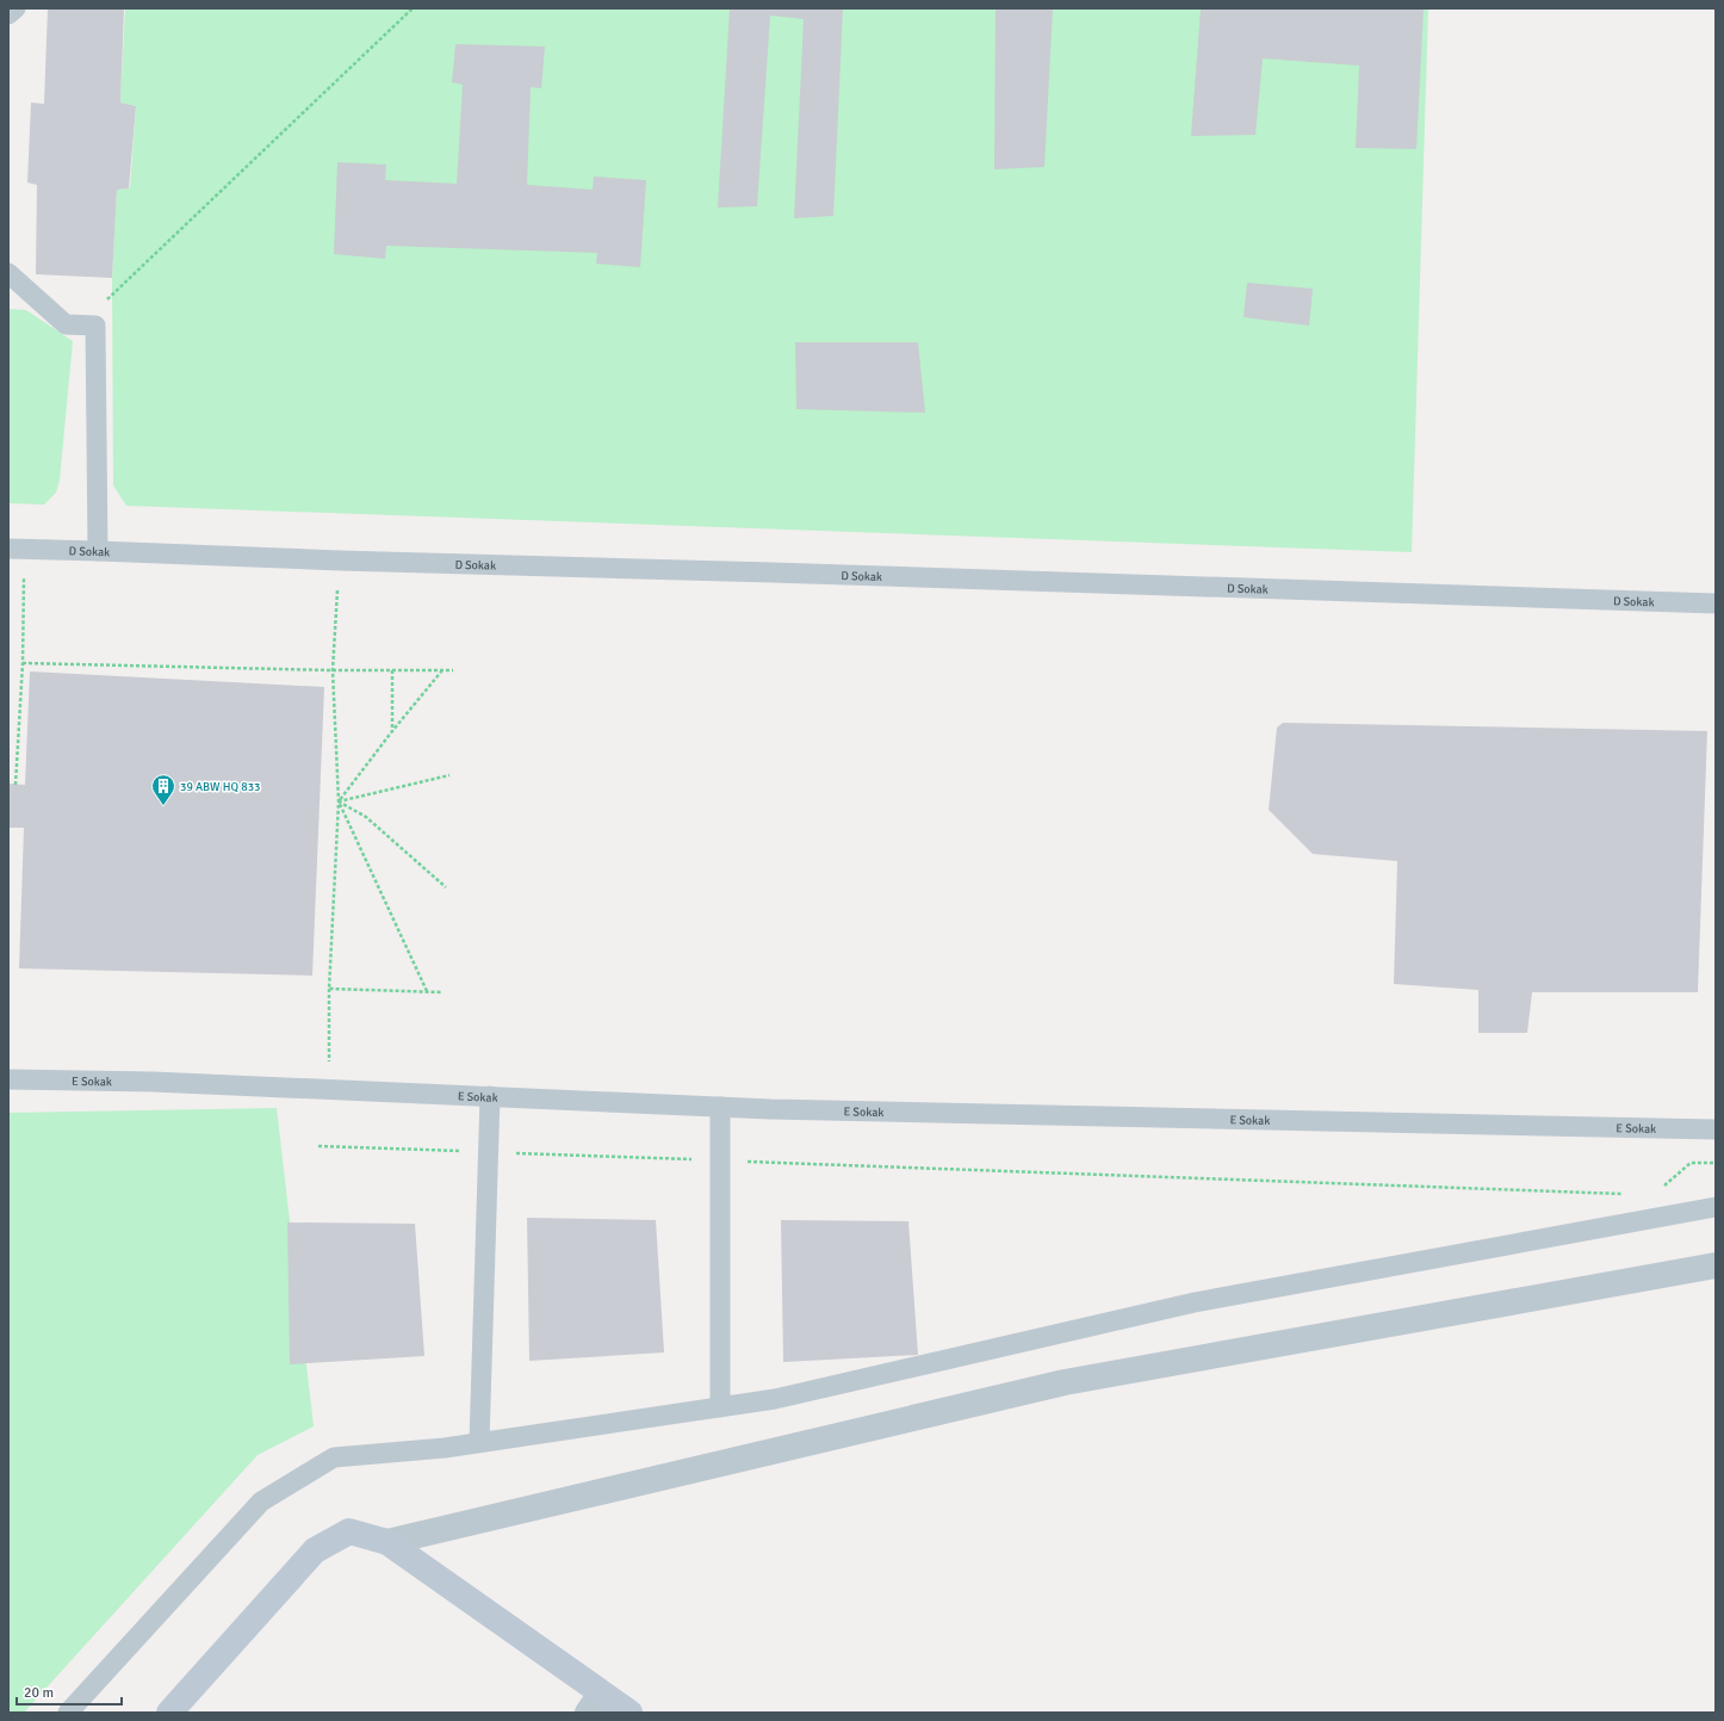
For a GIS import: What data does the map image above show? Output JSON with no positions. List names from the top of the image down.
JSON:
{
  "streets": {
    "lane": ["D Sokak", "E Sokak"]
  },
  "places": {
    "building": ["39 ABW HQ 833"]
  },
  "scale_bar": "20 m"
}
